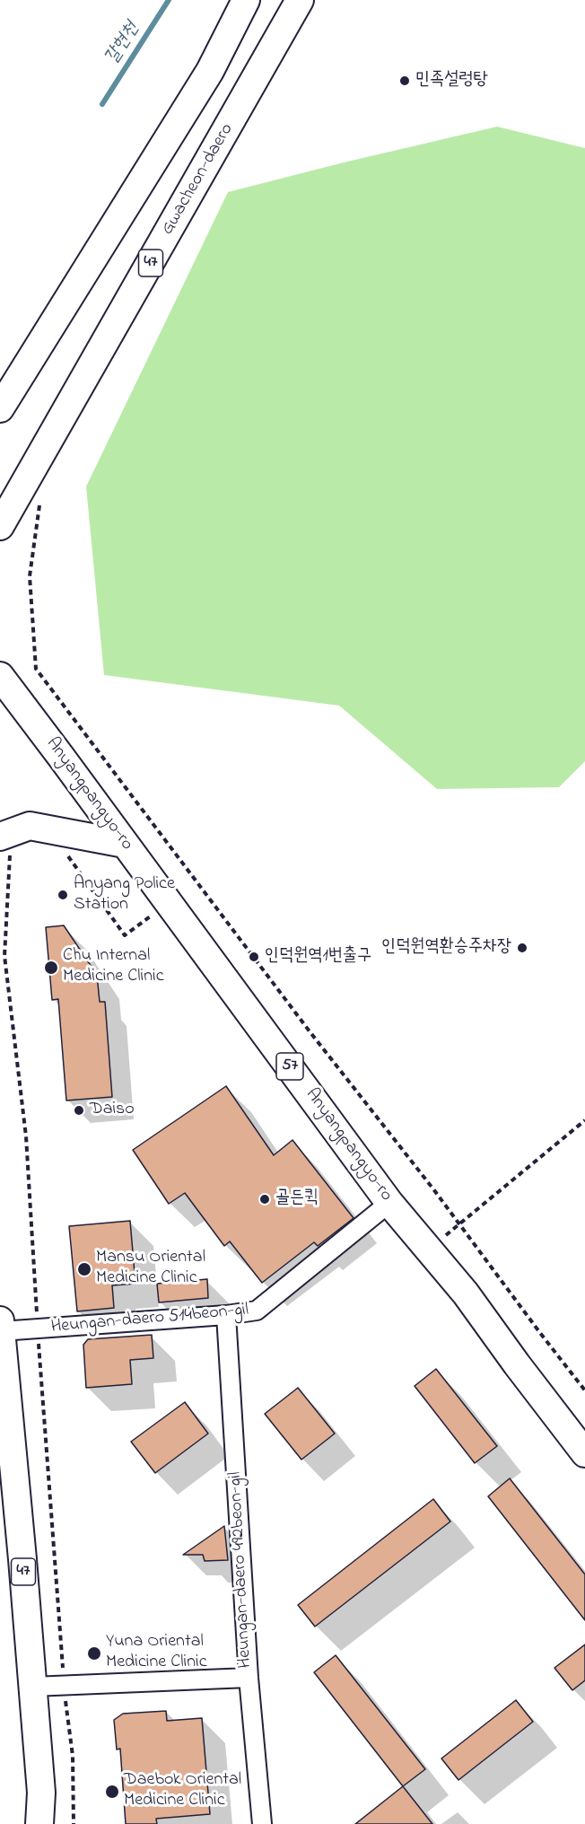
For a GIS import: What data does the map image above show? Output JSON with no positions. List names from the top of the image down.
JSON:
{
  "streets": {
    "main road": [
      "Gwacheon-daero",
      "47",
      "Anyangpangyo-ro",
      "57"
    ],
    "street": ["Heungan-daero 514beon-gil", "Heungan-daero 492beon-gil"]
  },
  "crossings": [
    ["47", "Heungan-daero 514beon-gil"],
    ["Anyangpangyo-ro", "Heungan-daero 514beon-gil"],
    ["Heungan-daero 514beon-gil", "Heungan-daero 492beon-gil"]
  ],
  "water": ["갈현천"],
  "places": [
    "민족설렁탕",
    "Anyang Police Station",
    "인덕원역환승주차장",
    "인덕원역1번출구",
    "Chu Internal Medicine Clinic",
    "Daiso",
    "골든퀵",
    "Mansu Oriental Medicine Clinic",
    "Yuna Oriental Medicine Clinic",
    "Daebok Oriental Medicine Clinic"
  ]
}
